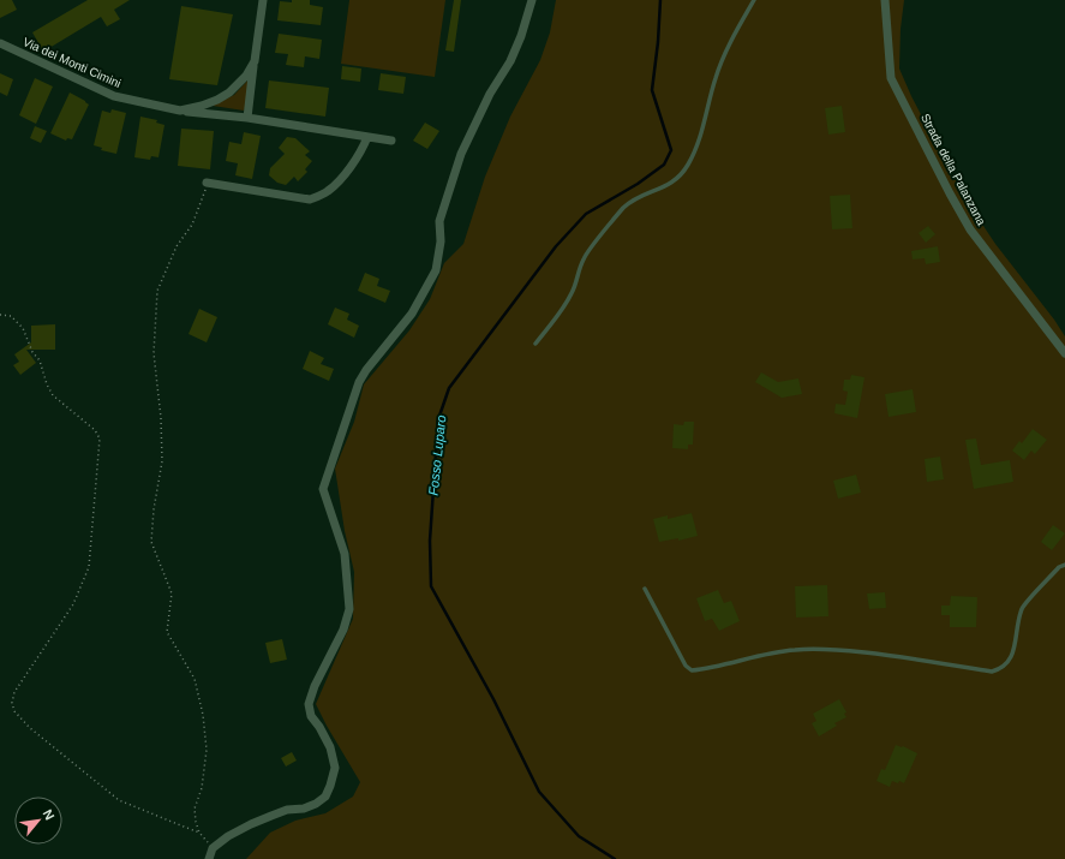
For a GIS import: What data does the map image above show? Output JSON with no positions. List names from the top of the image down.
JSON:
{
  "streets": {
    "street": ["Via dei Monti Cimini", "Strada della Palanzana"]
  },
  "water": ["Fosso Luparo"],
  "north": "top right"
}
